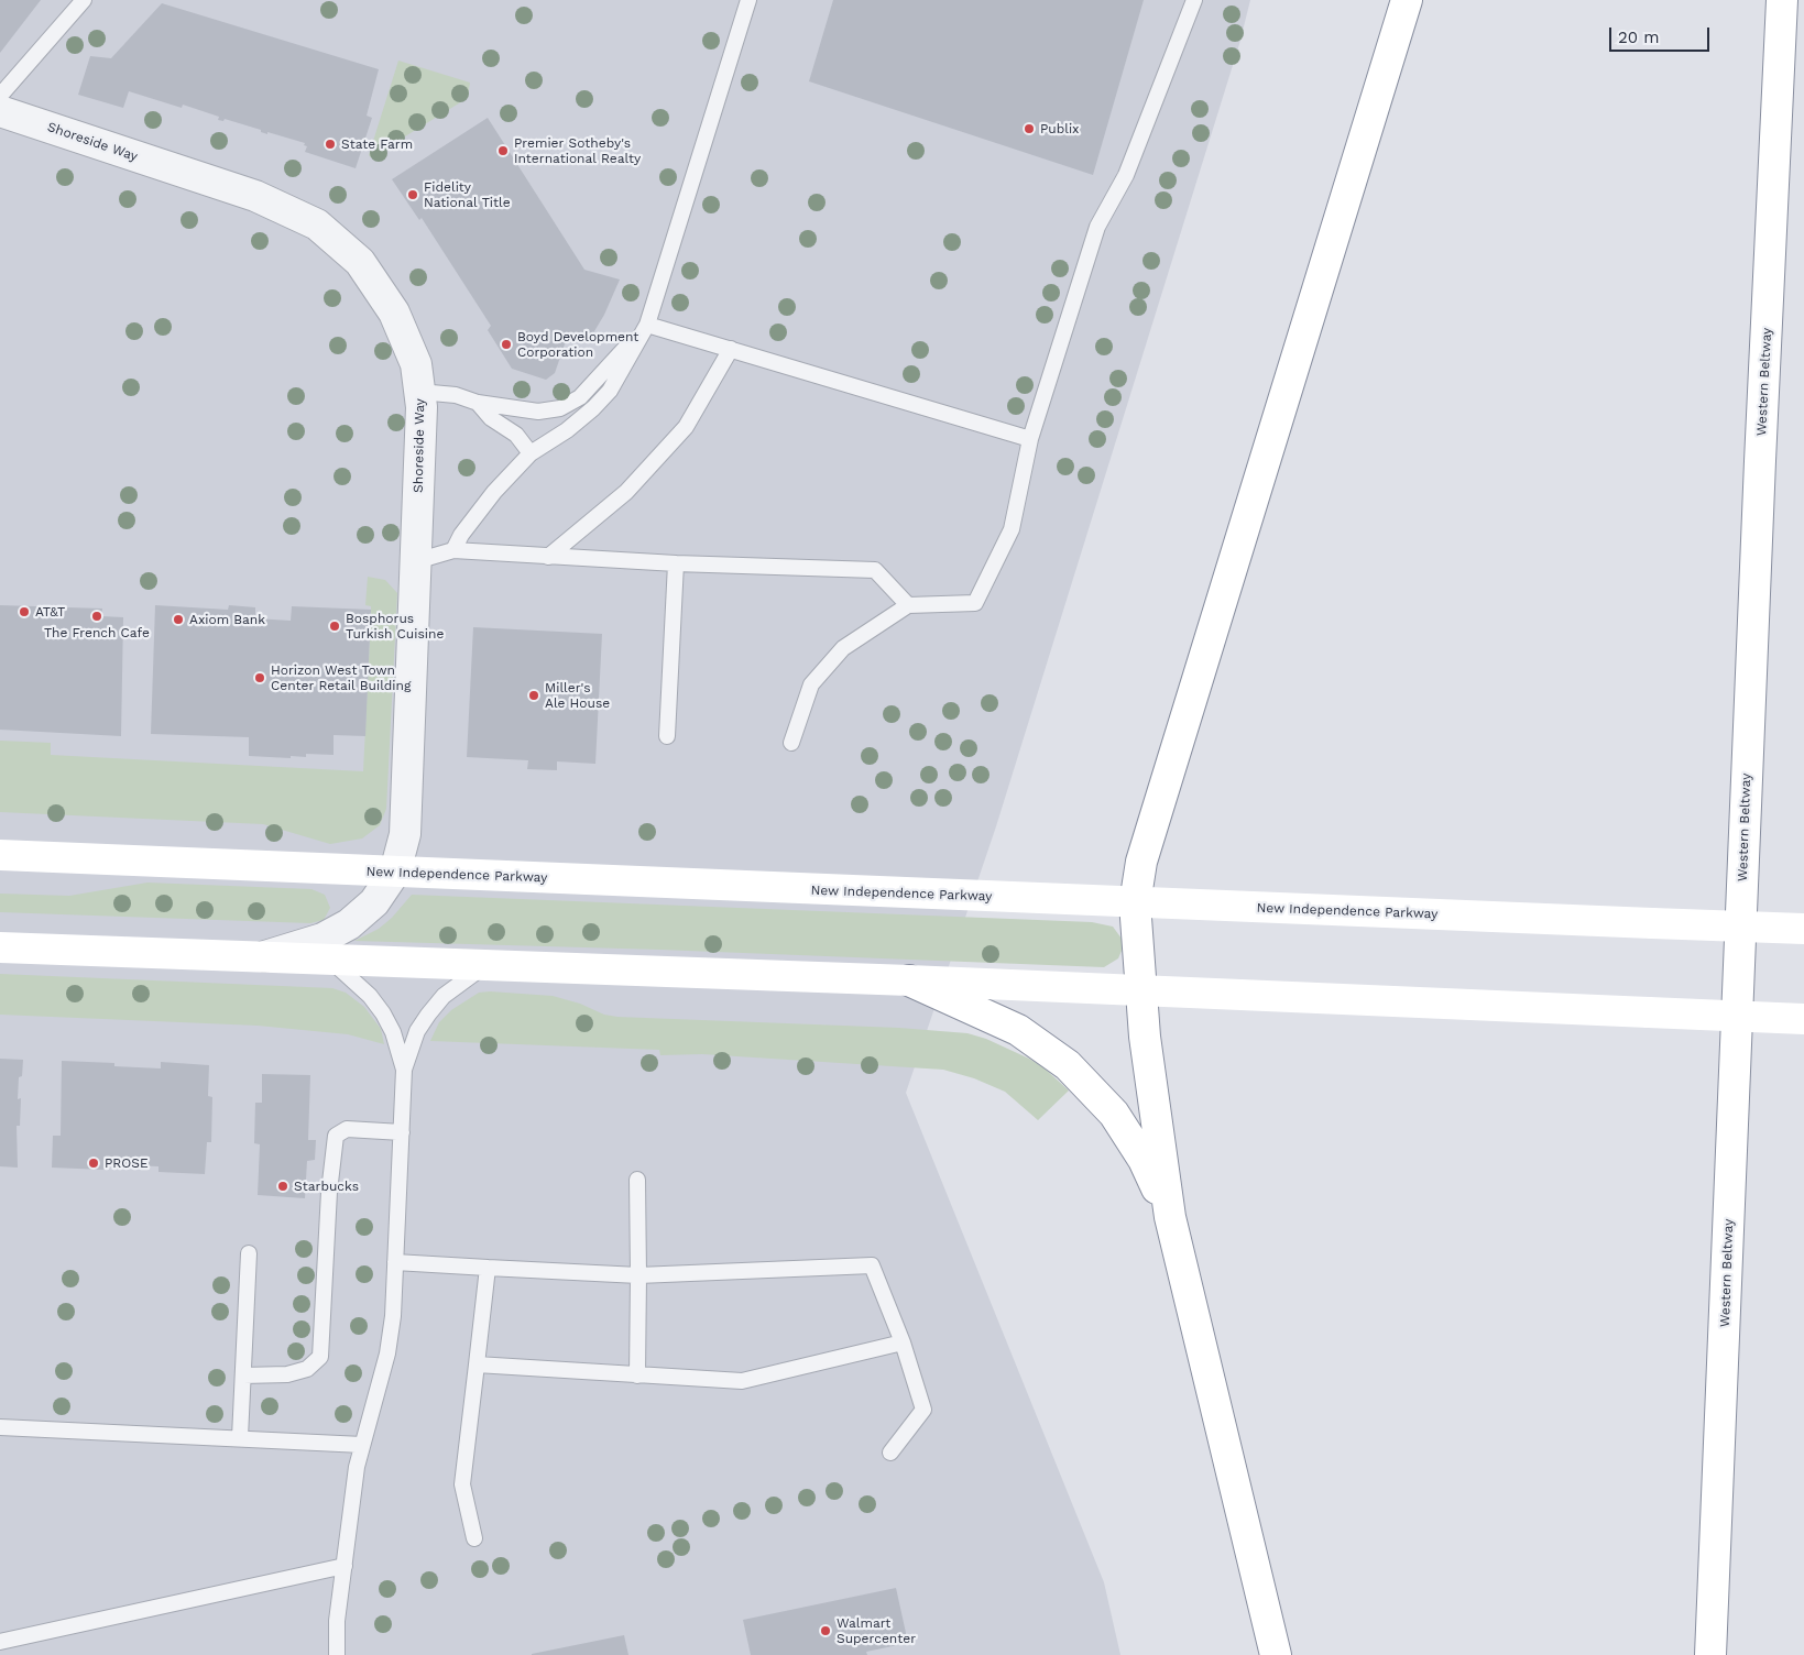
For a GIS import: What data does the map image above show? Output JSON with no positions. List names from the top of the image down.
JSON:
{
  "streets": {
    "main road": ["Western Beltway", "New Independence Parkway"],
    "street": ["Shoreside Way"]
  },
  "crossings": [
    ["Shoreside Way", "New Independence Parkway"]
  ],
  "places": [
    "Publix",
    "State Farm",
    "Premier Sotheby's International Realty",
    "Fidelity National Title",
    "Boyd Development Corporation",
    "AT&T",
    "The French Cafe",
    "Axiom Bank",
    "Bosphorus Turkish Cuisine",
    "Horizon West Town Center Retail Building",
    "Miller's Ale House",
    "PROSE",
    "Starbucks",
    "Walmart Supercenter"
  ],
  "scale_bar": "20 m"
}
